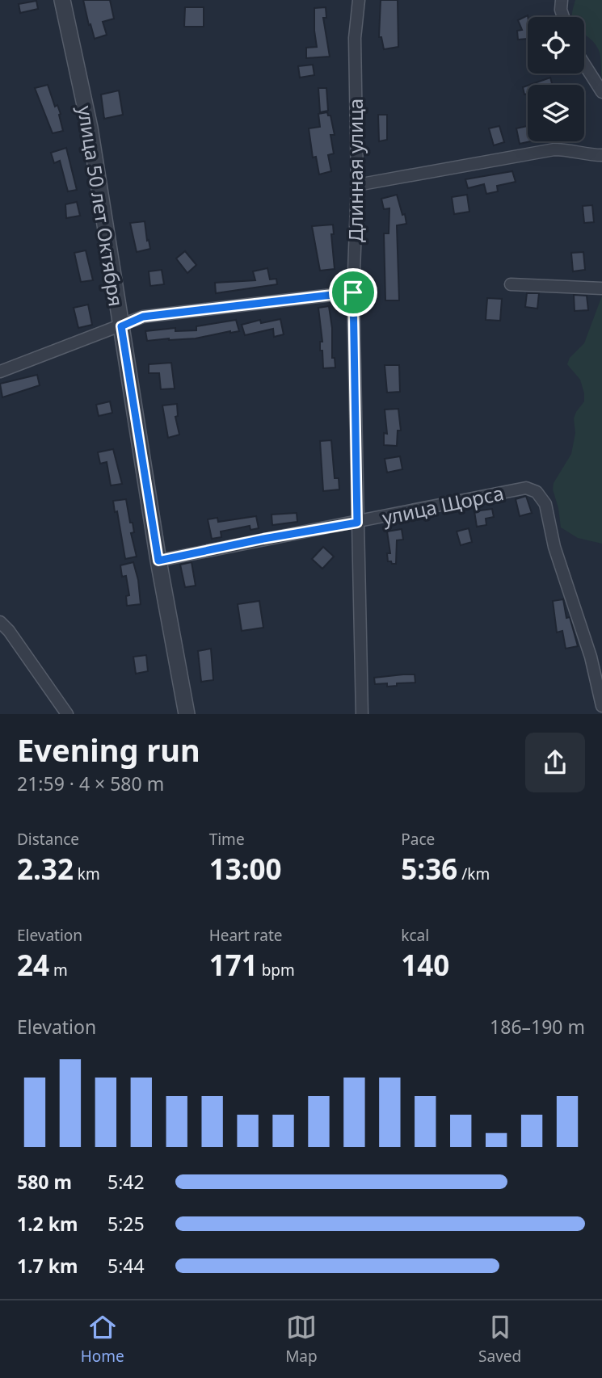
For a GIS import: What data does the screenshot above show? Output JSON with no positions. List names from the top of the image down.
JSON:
{
  "streets": {
    "street": ["Длинная улица", "улица 50 лет Октября", "улица Щорса"]
  },
  "crossings": [
    ["Длинная улица", "улица Щорса"],
    ["улица 50 лет Октября", "улица Щорса"]
  ],
  "page": {
    "heading": ["Evening run", "21:59 · 4 × 580 m"],
    "stats": [
      ["Distance", "2.32 km"],
      ["Time", "13:00"],
      ["Pace", "5:36 /km"],
      ["Elevation", "24 m"],
      ["Heart rate", "171 bpm"],
      ["kcal", "140"]
    ],
    "chart": ["Elevation", "186–190 m"],
    "list": [
      {
        "name": "580 m",
        "note": "5:42"
      },
      {
        "name": "1.2 km",
        "note": "5:25"
      },
      {
        "name": "1.7 km",
        "note": "5:44"
      }
    ],
    "tabs": ["Home", "Map", "Saved"]
  }
}
